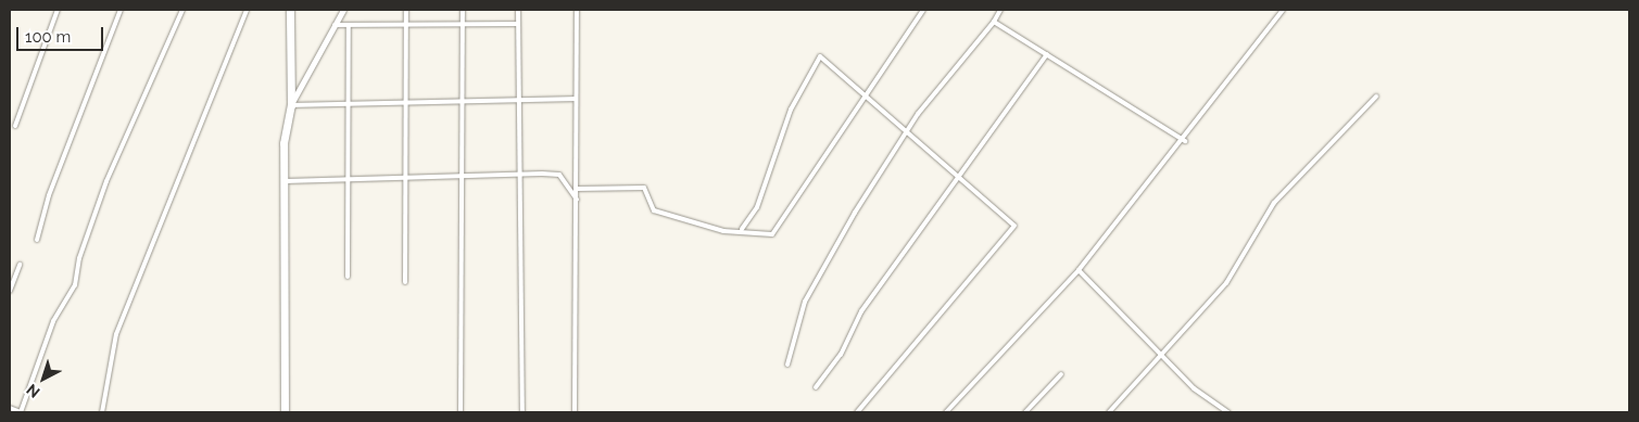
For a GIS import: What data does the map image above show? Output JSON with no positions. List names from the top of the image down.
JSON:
{
  "scale_bar": "100 m",
  "north": "bottom left"
}
